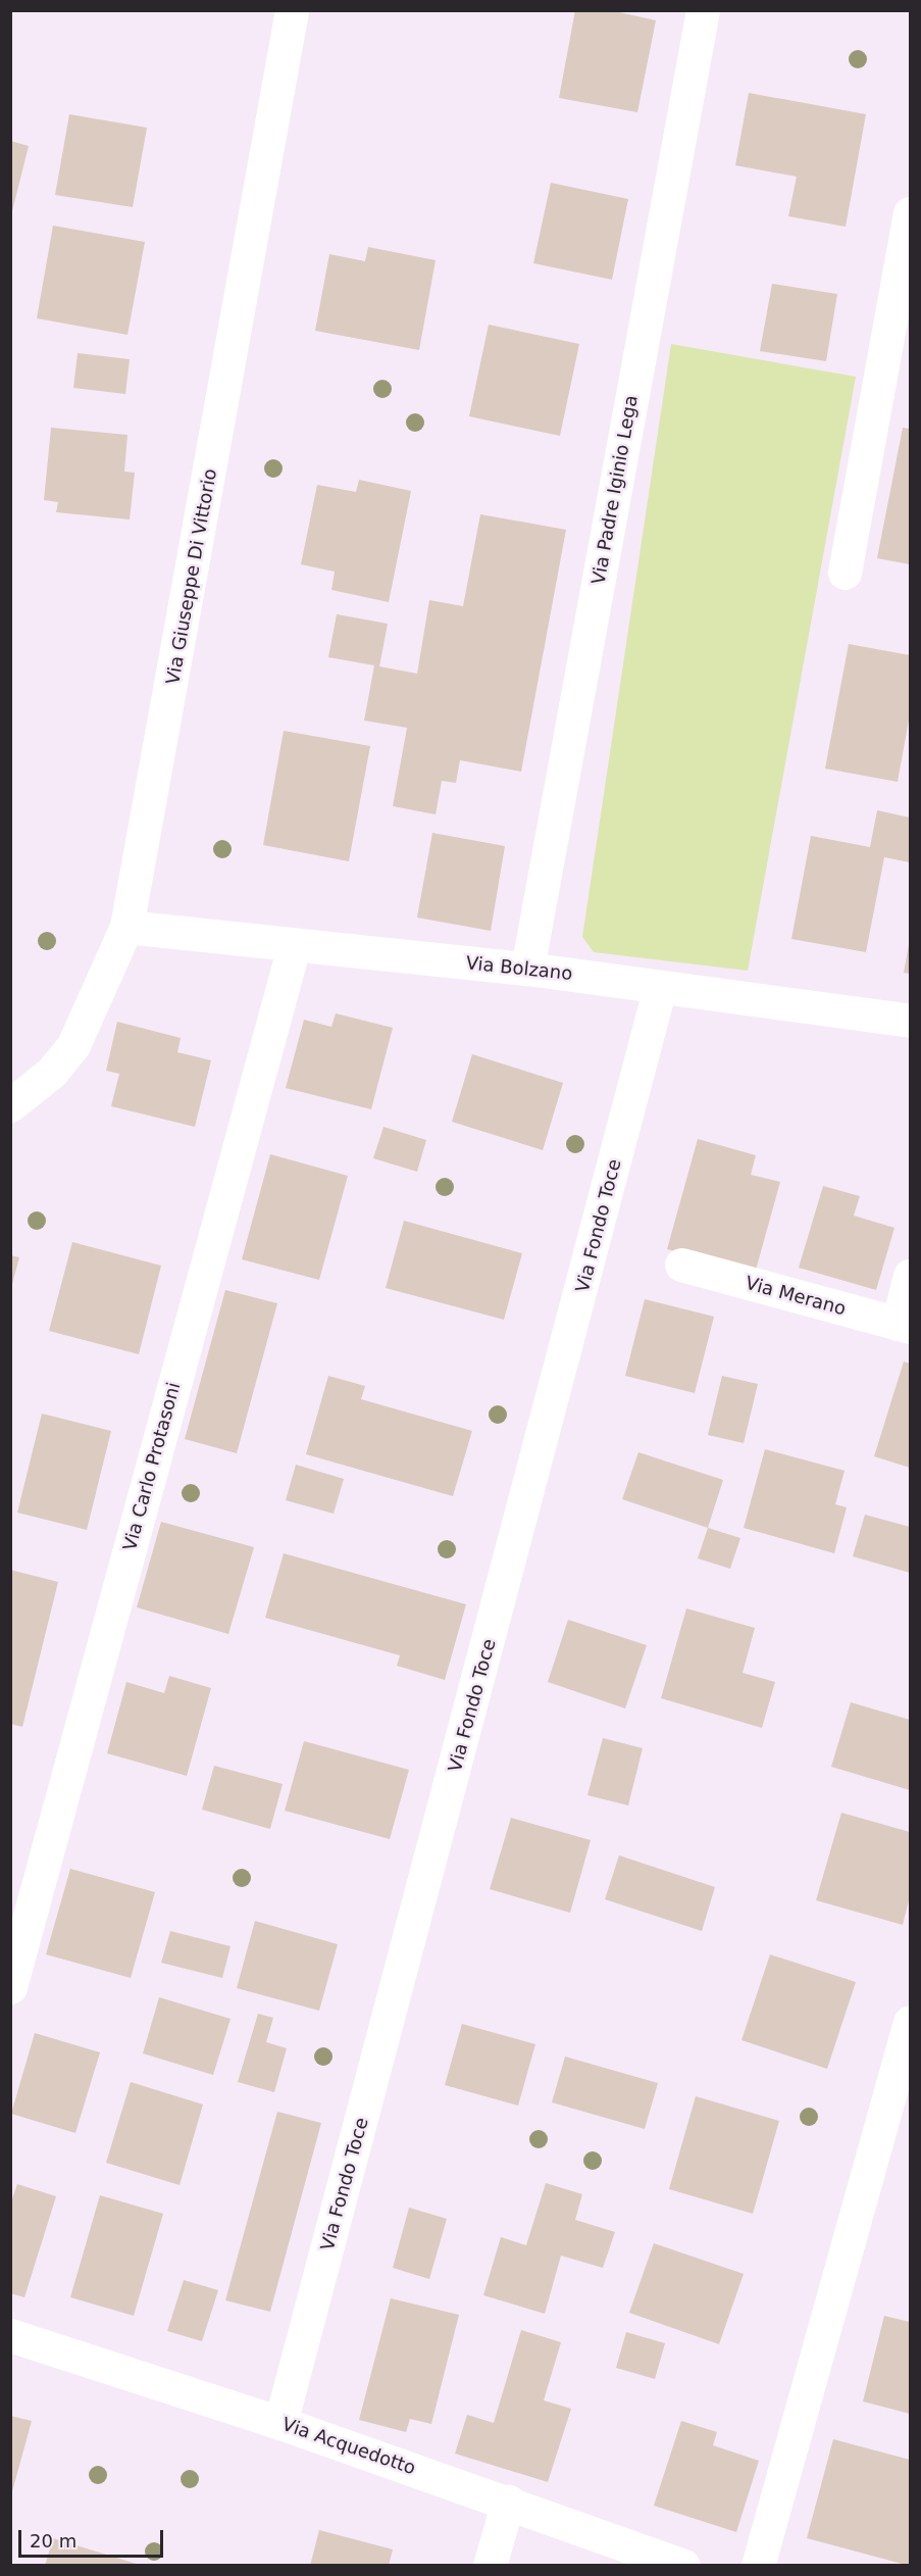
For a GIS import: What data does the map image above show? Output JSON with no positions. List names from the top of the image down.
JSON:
{
  "streets": {
    "street": [
      "Via Padre Iginio Lega",
      "Via Giuseppe Di Vittorio",
      "Via Bolzano",
      "Via Fondo Toce",
      "Via Merano",
      "Via Carlo Protasoni",
      "Via Acquedotto"
    ]
  },
  "crossings": [
    ["Via Padre Iginio Lega", "Via Bolzano"],
    ["Via Giuseppe Di Vittorio", "Via Bolzano"],
    ["Via Bolzano", "Via Fondo Toce"],
    ["Via Bolzano", "Via Carlo Protasoni"],
    ["Via Fondo Toce", "Via Acquedotto"]
  ],
  "scale_bar": "20 m"
}
